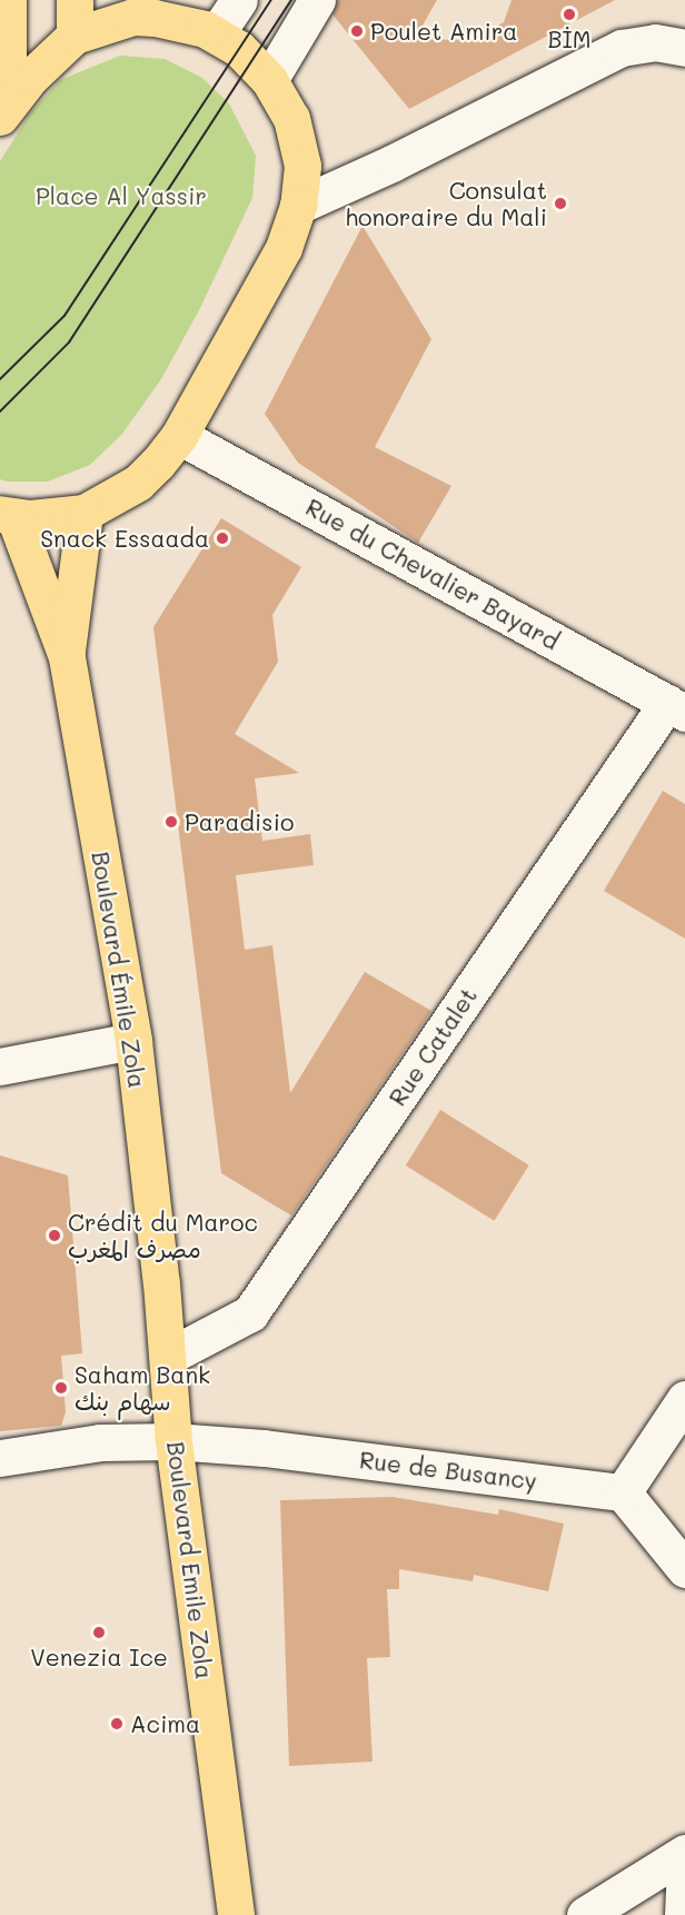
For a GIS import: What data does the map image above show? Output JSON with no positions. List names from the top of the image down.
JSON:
{
  "streets": {
    "main road": ["Boulevard Émile Zola", "Boulevard Emile Zola"],
    "street": ["Rue du Chevalier Bayard", "Rue Catalet", "Rue de Busancy"]
  },
  "crossings": [
    ["Rue du Chevalier Bayard", "Rue Catalet"],
    ["Boulevard Émile Zola", "Boulevard Emile Zola"],
    ["Rue Catalet", "Boulevard Emile Zola"],
    ["Rue de Busancy", "Boulevard Emile Zola"]
  ],
  "parks": ["Place Al Yassir"],
  "places": [
    "BİM",
    "Poulet Amira",
    "Consulat honoraire du Mali",
    "Snack Essaada",
    "Paradisio",
    "Crédit du Maroc مصرف المغرب",
    "Saham Bank سهام بنك",
    "Venezia Ice",
    "Acima"
  ]
}
